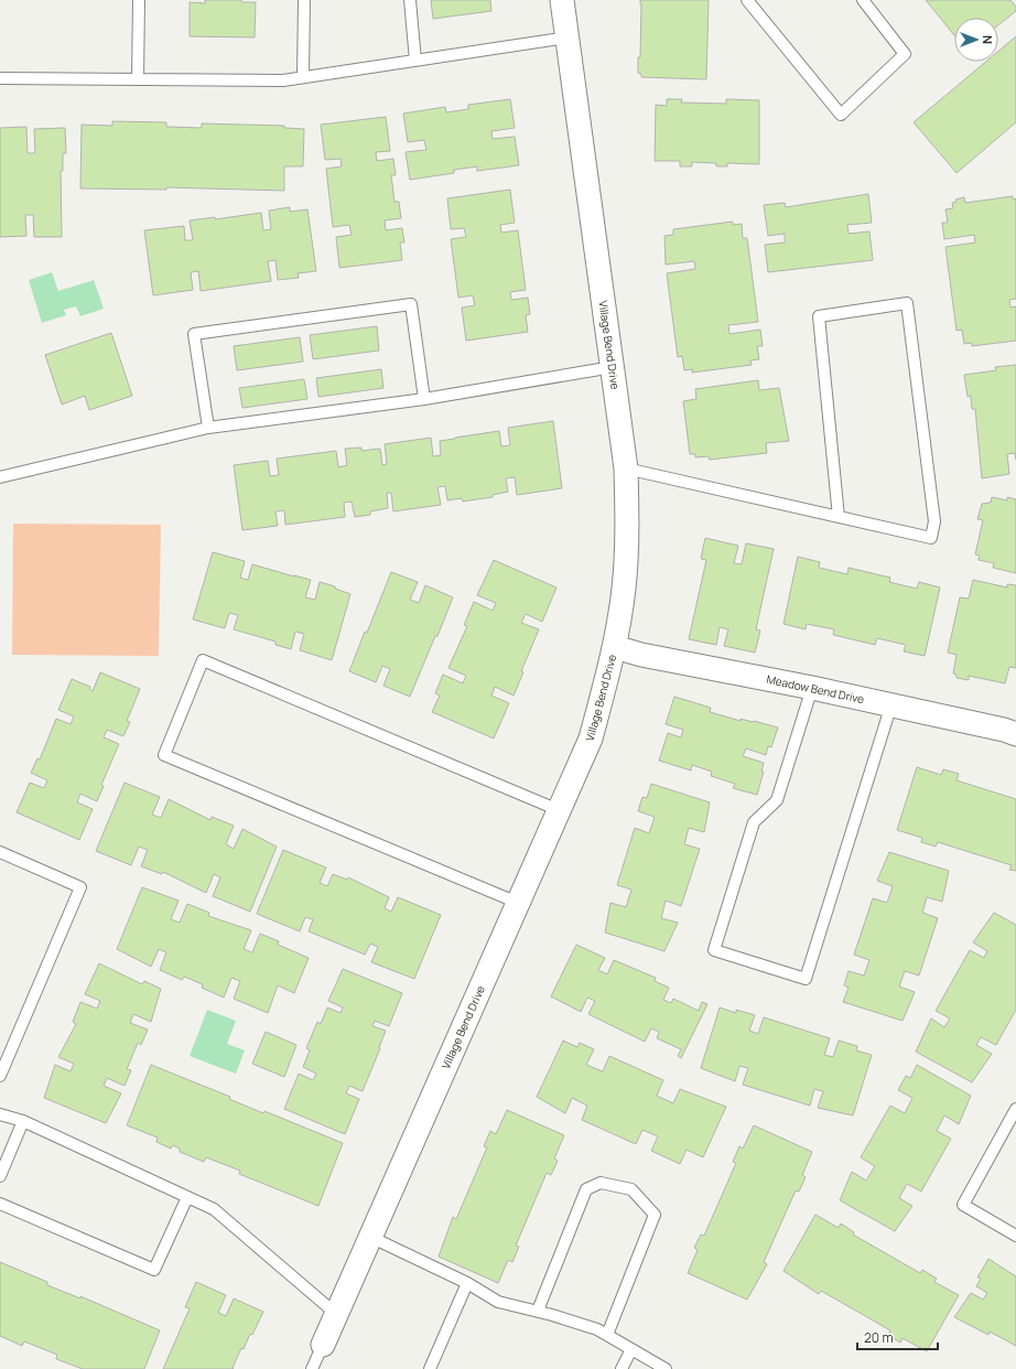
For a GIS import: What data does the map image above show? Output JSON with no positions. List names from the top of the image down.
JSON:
{
  "streets": {
    "street": ["Village Bend Drive", "Meadow Bend Drive"]
  },
  "crossings": [
    ["Village Bend Drive", "Meadow Bend Drive"]
  ],
  "scale_bar": "20 m",
  "north": "right"
}
